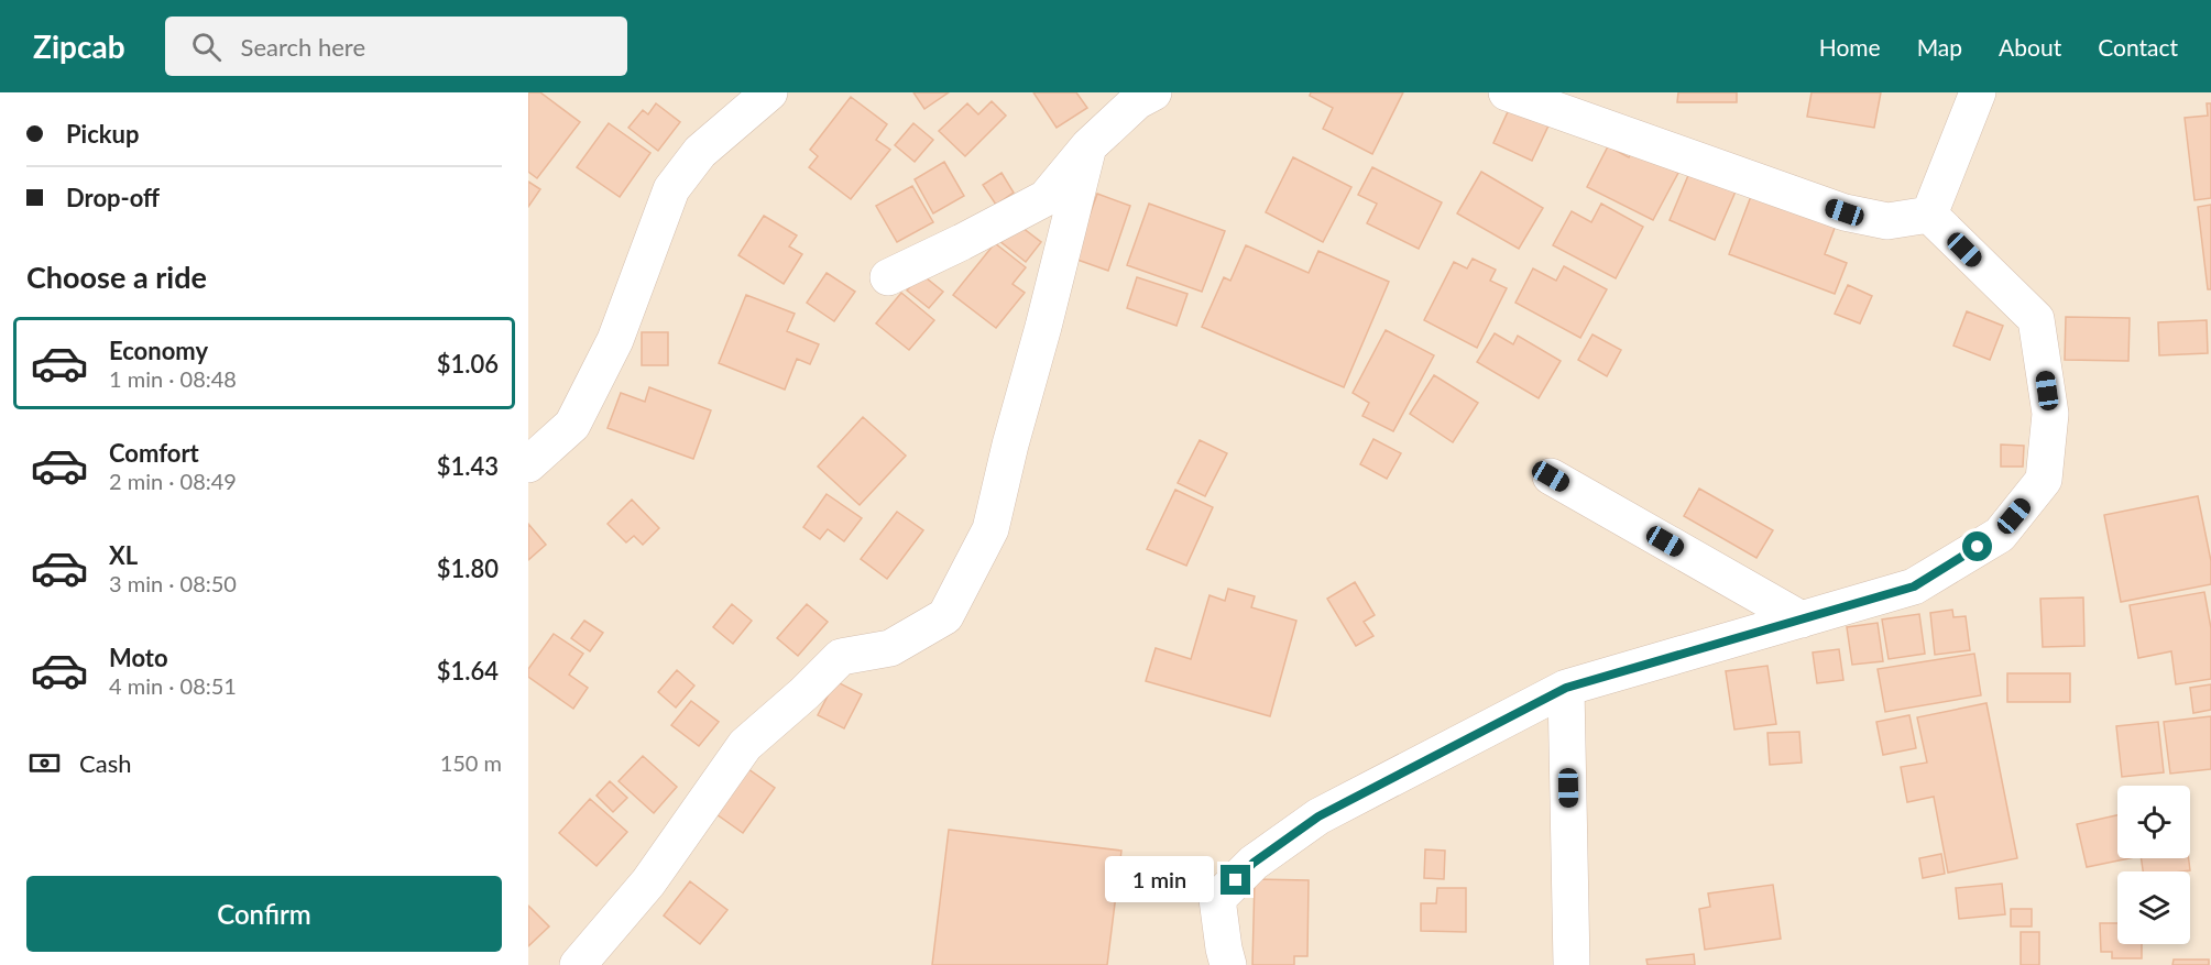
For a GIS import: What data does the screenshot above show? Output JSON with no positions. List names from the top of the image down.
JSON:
{
  "page": {
    "header": "Zipcab",
    "search": "Search here",
    "nav": [
      "Home",
      "Map",
      "About",
      "Contact"
    ],
    "banner": ["Pickup", "Drop-off"],
    "heading": "Choose a ride",
    "list": [
      {
        "name": "Economy",
        "note": "1 min · 08:48",
        "value": "$1.06"
      },
      {
        "name": "Comfort",
        "note": "2 min · 08:49",
        "value": "$1.43"
      },
      {
        "name": "XL",
        "note": "3 min · 08:50",
        "value": "$1.80"
      },
      {
        "name": "Moto",
        "note": "4 min · 08:51",
        "value": "$1.64"
      }
    ],
    "pay": ["Cash", "150 m"],
    "bubble": "1 min",
    "buttons": "Confirm"
  }
}
